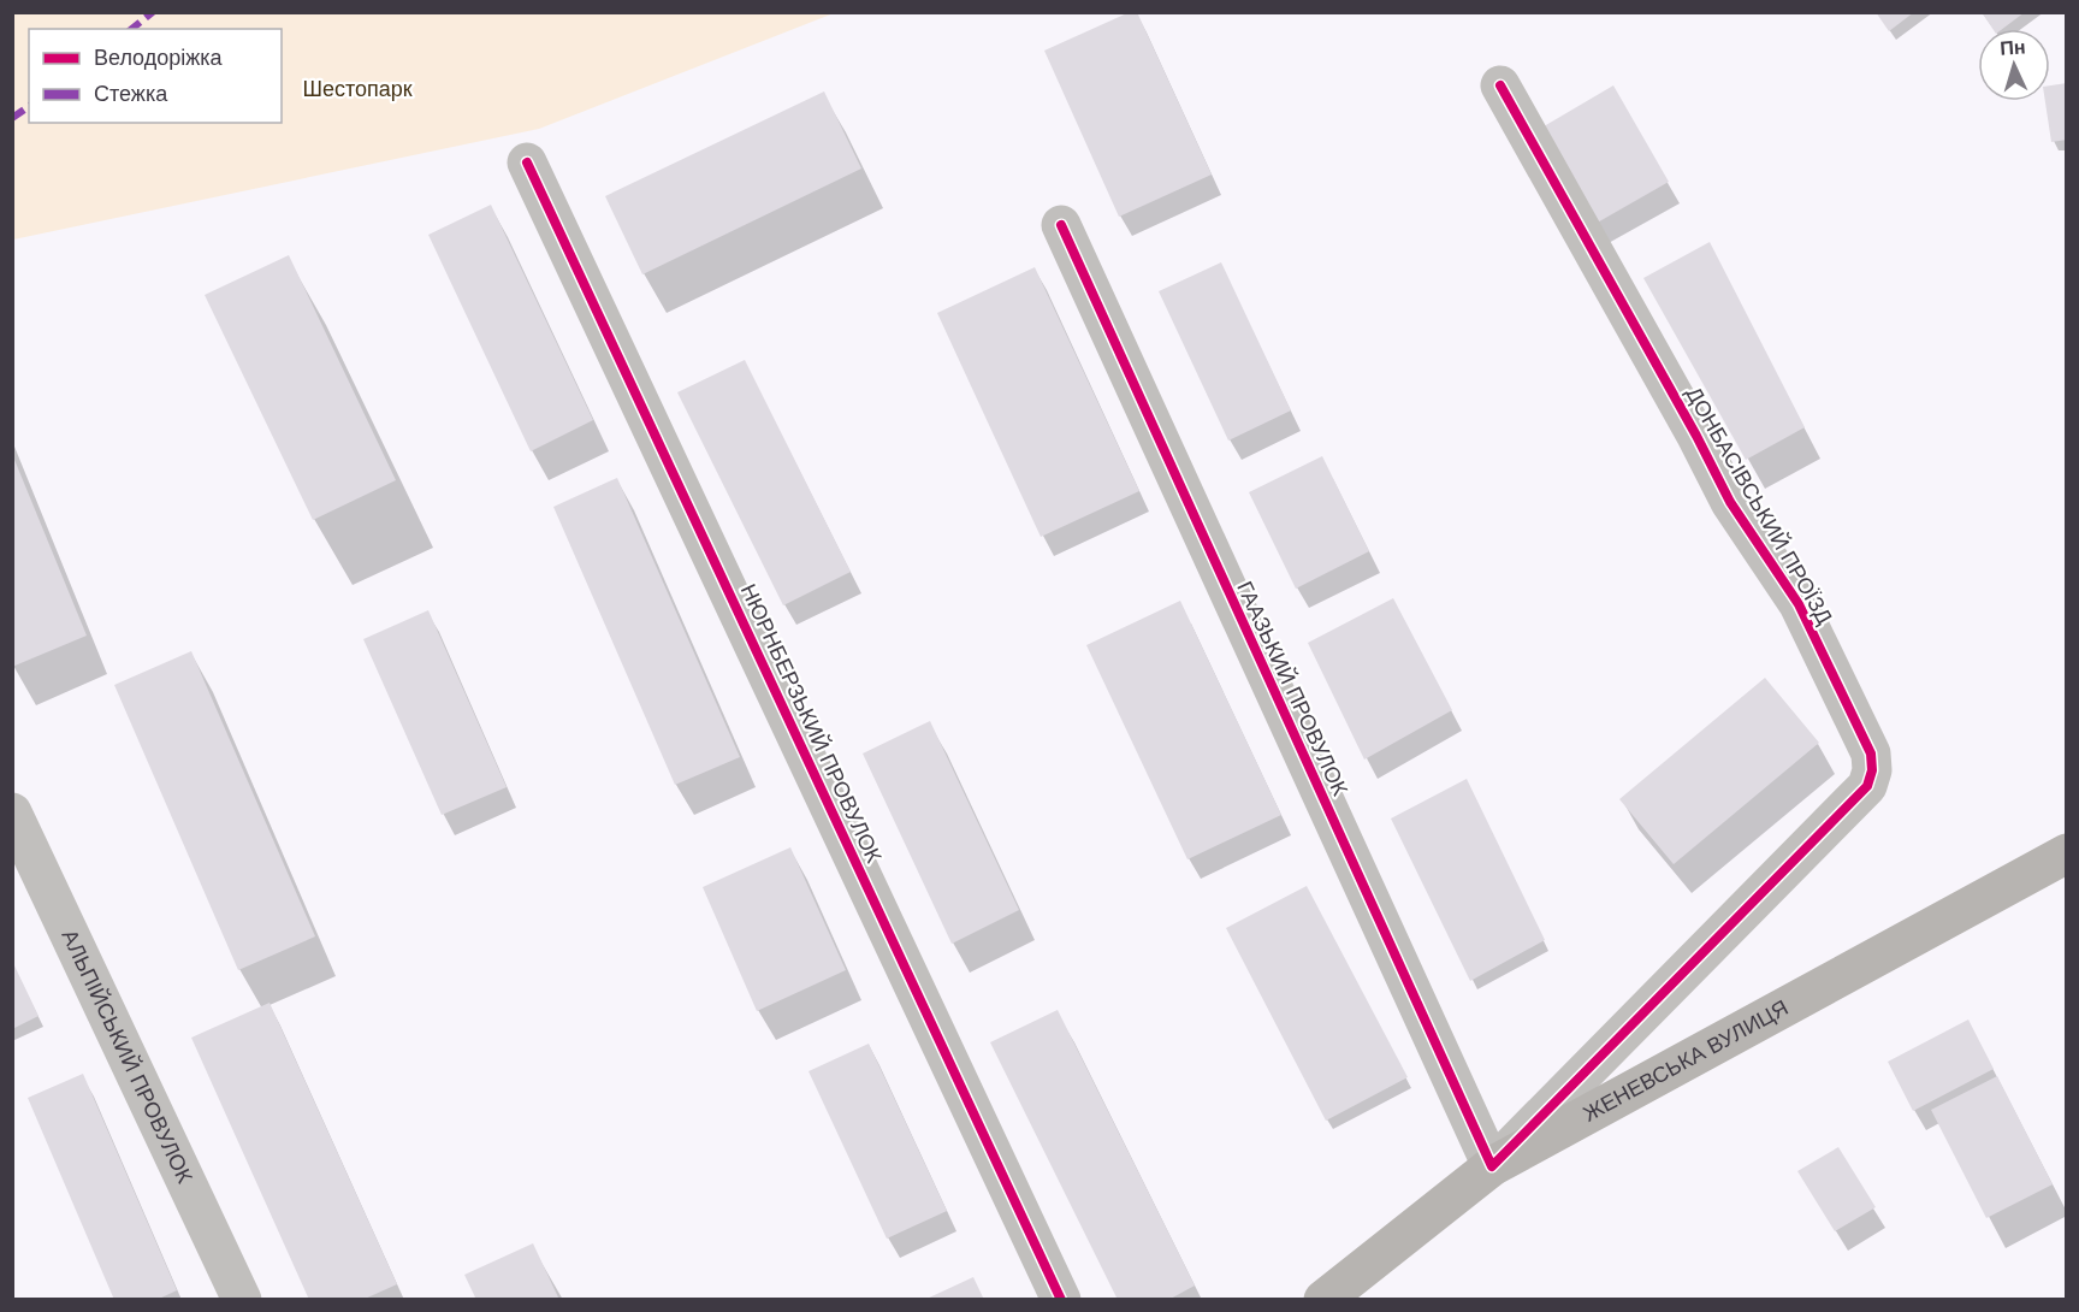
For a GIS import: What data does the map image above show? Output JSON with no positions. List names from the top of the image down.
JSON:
{
  "streets": {
    "street": [
      "ДОНБАСІВСЬКИЙ ПРОЇЗД",
      "ГААЗЬКИЙ ПРОВУЛОК",
      "НЮРНБЕРЗЬКИЙ ПРОВУЛОК",
      "АЛЬПІЙСЬКИЙ ПРОВУЛОК",
      "ЖЕНЕВСЬКА ВУЛИЦЯ"
    ]
  },
  "crossings": [
    ["ДОНБАСІВСЬКИЙ ПРОЇЗД", "ГААЗЬКИЙ ПРОВУЛОК"],
    ["ДОНБАСІВСЬКИЙ ПРОЇЗД", "ЖЕНЕВСЬКА ВУЛИЦЯ"],
    ["ГААЗЬКИЙ ПРОВУЛОК", "ЖЕНЕВСЬКА ВУЛИЦЯ"]
  ],
  "parks": ["Шестопарк"],
  "legend": ["Велодоріжка", "Стежка"],
  "north": "top"
}
